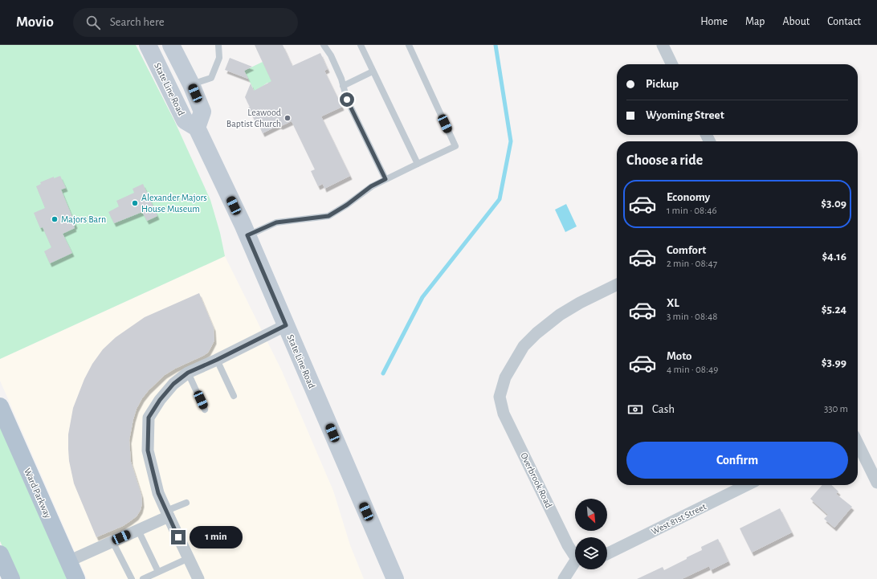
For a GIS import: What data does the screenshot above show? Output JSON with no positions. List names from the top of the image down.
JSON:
{
  "streets": {
    "main road": ["State Line Road", "Ward Parkway"],
    "street": ["Overbrook Road", "West 81st Street"]
  },
  "places": ["Leawood Baptist Church", "Alexander Majors House Museum", "Majors Barn"],
  "north": "bottom right",
  "page": {
    "header": "Movio",
    "search": "Search here",
    "nav": [
      "Home",
      "Map",
      "About",
      "Contact"
    ],
    "banner": ["Pickup", "Wyoming Street"],
    "heading": "Choose a ride",
    "list": [
      {
        "name": "Economy",
        "note": "1 min · 08:46",
        "value": "$3.09"
      },
      {
        "name": "Comfort",
        "note": "2 min · 08:47",
        "value": "$4.16"
      },
      {
        "name": "XL",
        "note": "3 min · 08:48",
        "value": "$5.24"
      },
      {
        "name": "Moto",
        "note": "4 min · 08:49",
        "value": "$3.99"
      }
    ],
    "pay": ["Cash", "330 m"],
    "buttons": "Confirm",
    "bubble": "1 min"
  }
}
